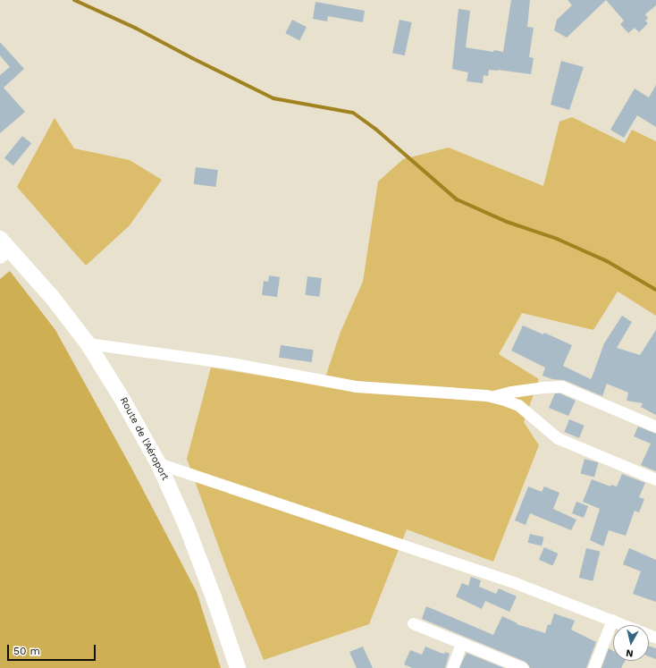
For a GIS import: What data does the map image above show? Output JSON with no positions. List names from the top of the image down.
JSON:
{
  "streets": {
    "main road": ["Route de l'Aéroport"]
  },
  "scale_bar": "50 m",
  "north": "bottom"
}
